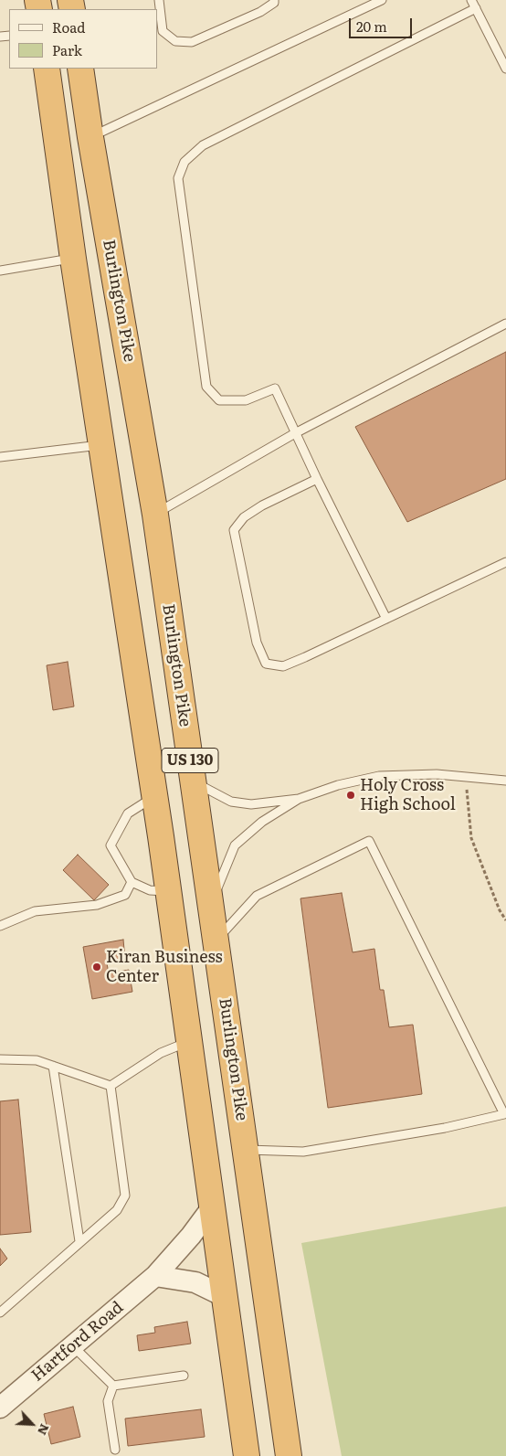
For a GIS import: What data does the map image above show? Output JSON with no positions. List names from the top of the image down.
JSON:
{
  "streets": {
    "highway": ["Burlington Pike", "US 130"],
    "street": ["Hartford Road"]
  },
  "crossings": [
    ["US 130", "Hartford Road"]
  ],
  "places": ["Holy Cross High School", "Kiran Business Center"],
  "legend": ["Road", "Park"],
  "scale_bar": "20 m",
  "north": "bottom right"
}
